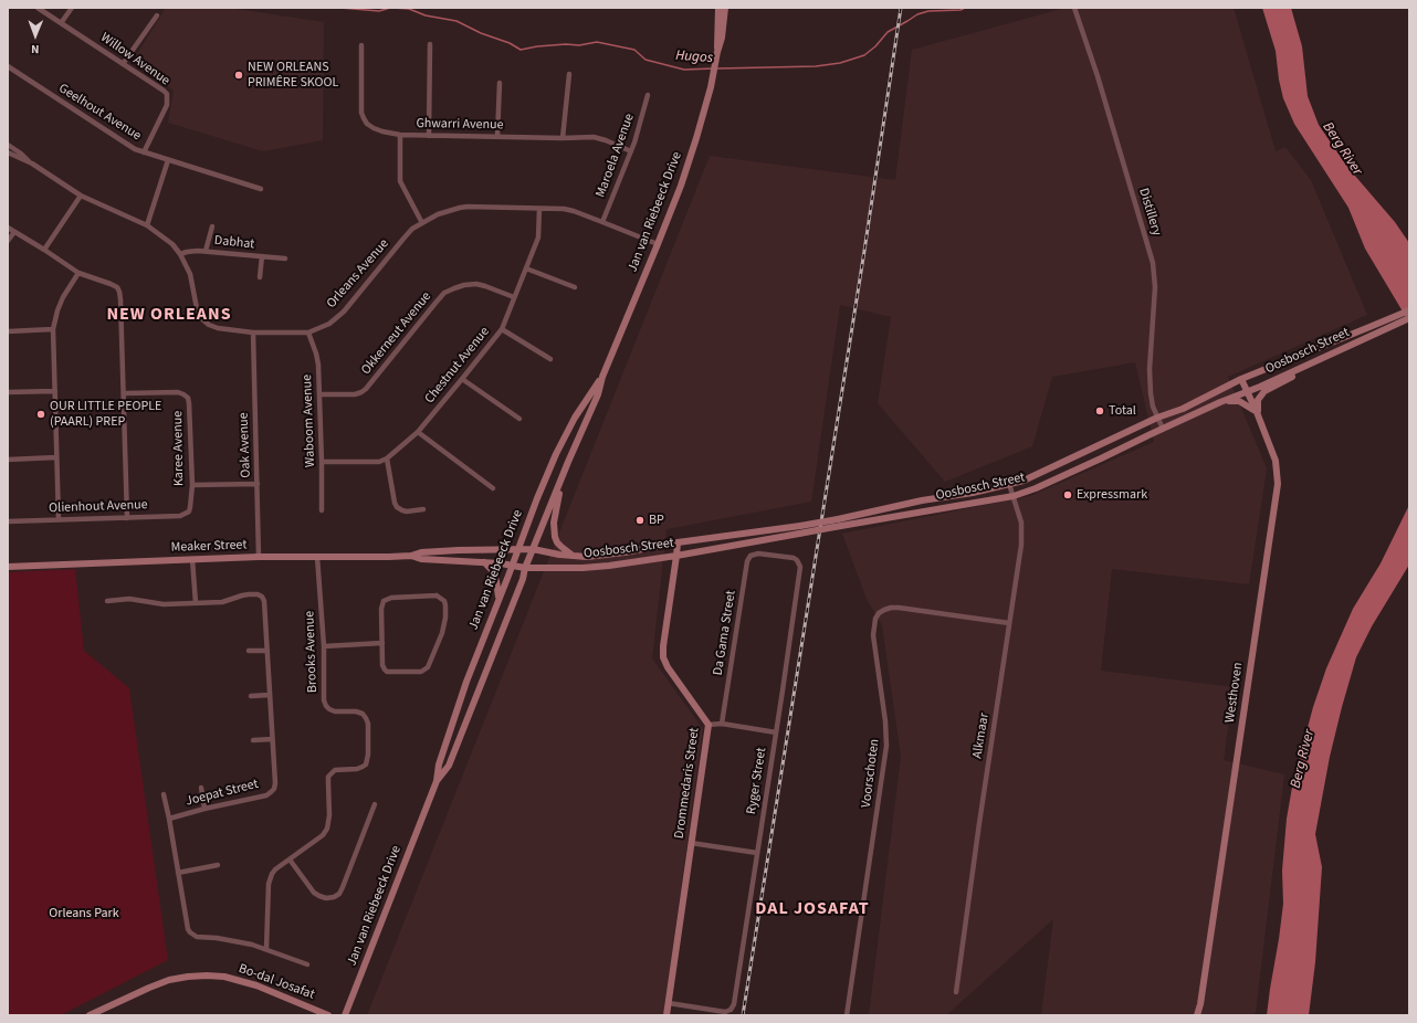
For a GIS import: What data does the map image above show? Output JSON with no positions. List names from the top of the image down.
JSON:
{
  "streets": {
    "main road": [
      "Jan van Riebeeck Drive",
      "Oosbosch Street",
      "Meaker Street",
      "Westhoven",
      "Drommedaris Street",
      "Bo-dal Josafat"
    ],
    "street": [
      "Willow Avenue",
      "Geelhout Avenue",
      "Ghwarri Avenue",
      "Maroela Avenue",
      "Distillery",
      "Dabhat",
      "Orleans Avenue",
      "Okkerneut Avenue",
      "Chestnut Avenue",
      "Waboom Avenue",
      "Oak Avenue",
      "Karee Avenue",
      "Olienhout Avenue",
      "Da Gama Street",
      "Brooks Avenue",
      "Alkmaar",
      "Voorschoten",
      "Ryger Street",
      "Joepat Street"
    ]
  },
  "crossings": [
    ["Willow Avenue", "Geelhout Avenue"],
    ["Ghwarri Avenue", "Maroela Avenue"],
    ["Maroela Avenue", "Orleans Avenue"],
    ["Jan van Riebeeck Drive", "Orleans Avenue"],
    ["Jan van Riebeeck Drive", "Oosbosch Street"],
    ["Jan van Riebeeck Drive", "Meaker Street"],
    ["Distillery", "Oosbosch Street"],
    ["Dabhat", "Orleans Avenue"],
    ["Orleans Avenue", "Chestnut Avenue"],
    ["Orleans Avenue", "Waboom Avenue"],
    ["Orleans Avenue", "Oak Avenue"],
    ["Okkerneut Avenue", "Chestnut Avenue"],
    ["Okkerneut Avenue", "Waboom Avenue"],
    ["Oosbosch Street", "Meaker Street"],
    ["Oosbosch Street", "Westhoven"],
    ["Oosbosch Street", "Alkmaar"],
    ["Oosbosch Street", "Drommedaris Street"],
    ["Oak Avenue", "Meaker Street"],
    ["Karee Avenue", "Olienhout Avenue"],
    ["Meaker Street", "Brooks Avenue"],
    ["Da Gama Street", "Ryger Street"],
    ["Alkmaar", "Voorschoten"],
    ["Ryger Street", "Drommedaris Street"]
  ],
  "districts": ["NEW ORLEANS", "DAL JOSAFAT"],
  "water": ["Hugos", "Berg River"],
  "parks": ["Orleans Park"],
  "places": [
    "NEW ORLEANS PRIMÊRE SKOOL",
    "Total",
    "OUR LITTLE PEOPLE (PAARL) PREP",
    "Expressmark",
    "BP"
  ],
  "north": "bottom"
}
